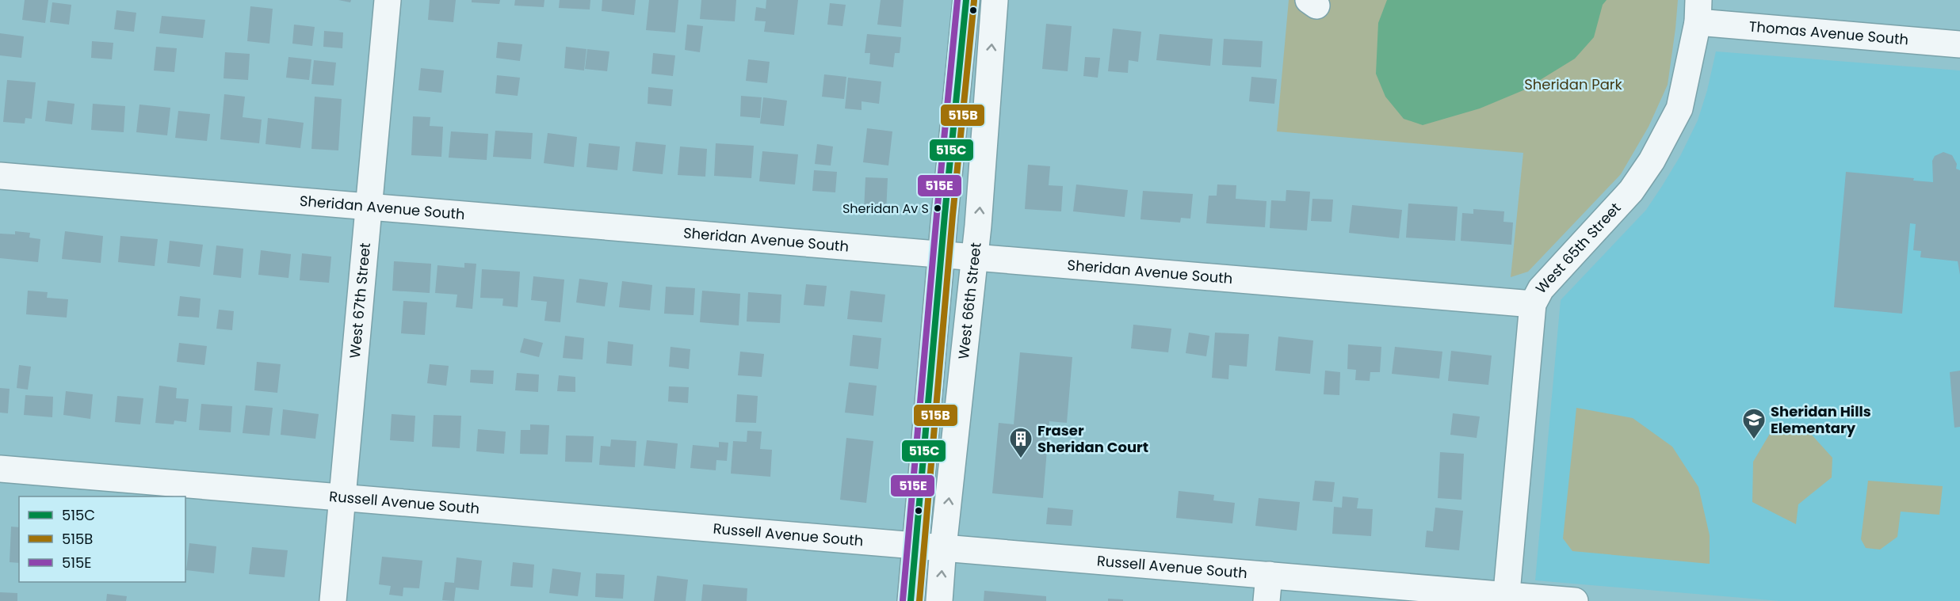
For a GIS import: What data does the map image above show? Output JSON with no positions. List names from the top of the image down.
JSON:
{
  "streets": {
    "street": [
      "Thomas Avenue South",
      "Sheridan Avenue South",
      "West 65th Street",
      "West 67th Street",
      "West 66th Street",
      "Russell Avenue South"
    ]
  },
  "crossings": [
    ["Thomas Avenue South", "West 65th Street"],
    ["Sheridan Avenue South", "West 65th Street"],
    ["Sheridan Avenue South", "West 67th Street"],
    ["Sheridan Avenue South", "West 66th Street"],
    ["West 65th Street", "Russell Avenue South"],
    ["West 67th Street", "Russell Avenue South"],
    ["West 66th Street", "Russell Avenue South"]
  ],
  "parks": ["Sheridan Park"],
  "places": {
    "other": ["Sheridan Av S"],
    "school or university": ["Sheridan Hills Elementary"],
    "building": ["Fraser Sheridan Court"]
  },
  "lines": ["transit line 515C", "transit line 515E", "transit line 515B"],
  "legend": ["515C", "515B", "515E"]
}
